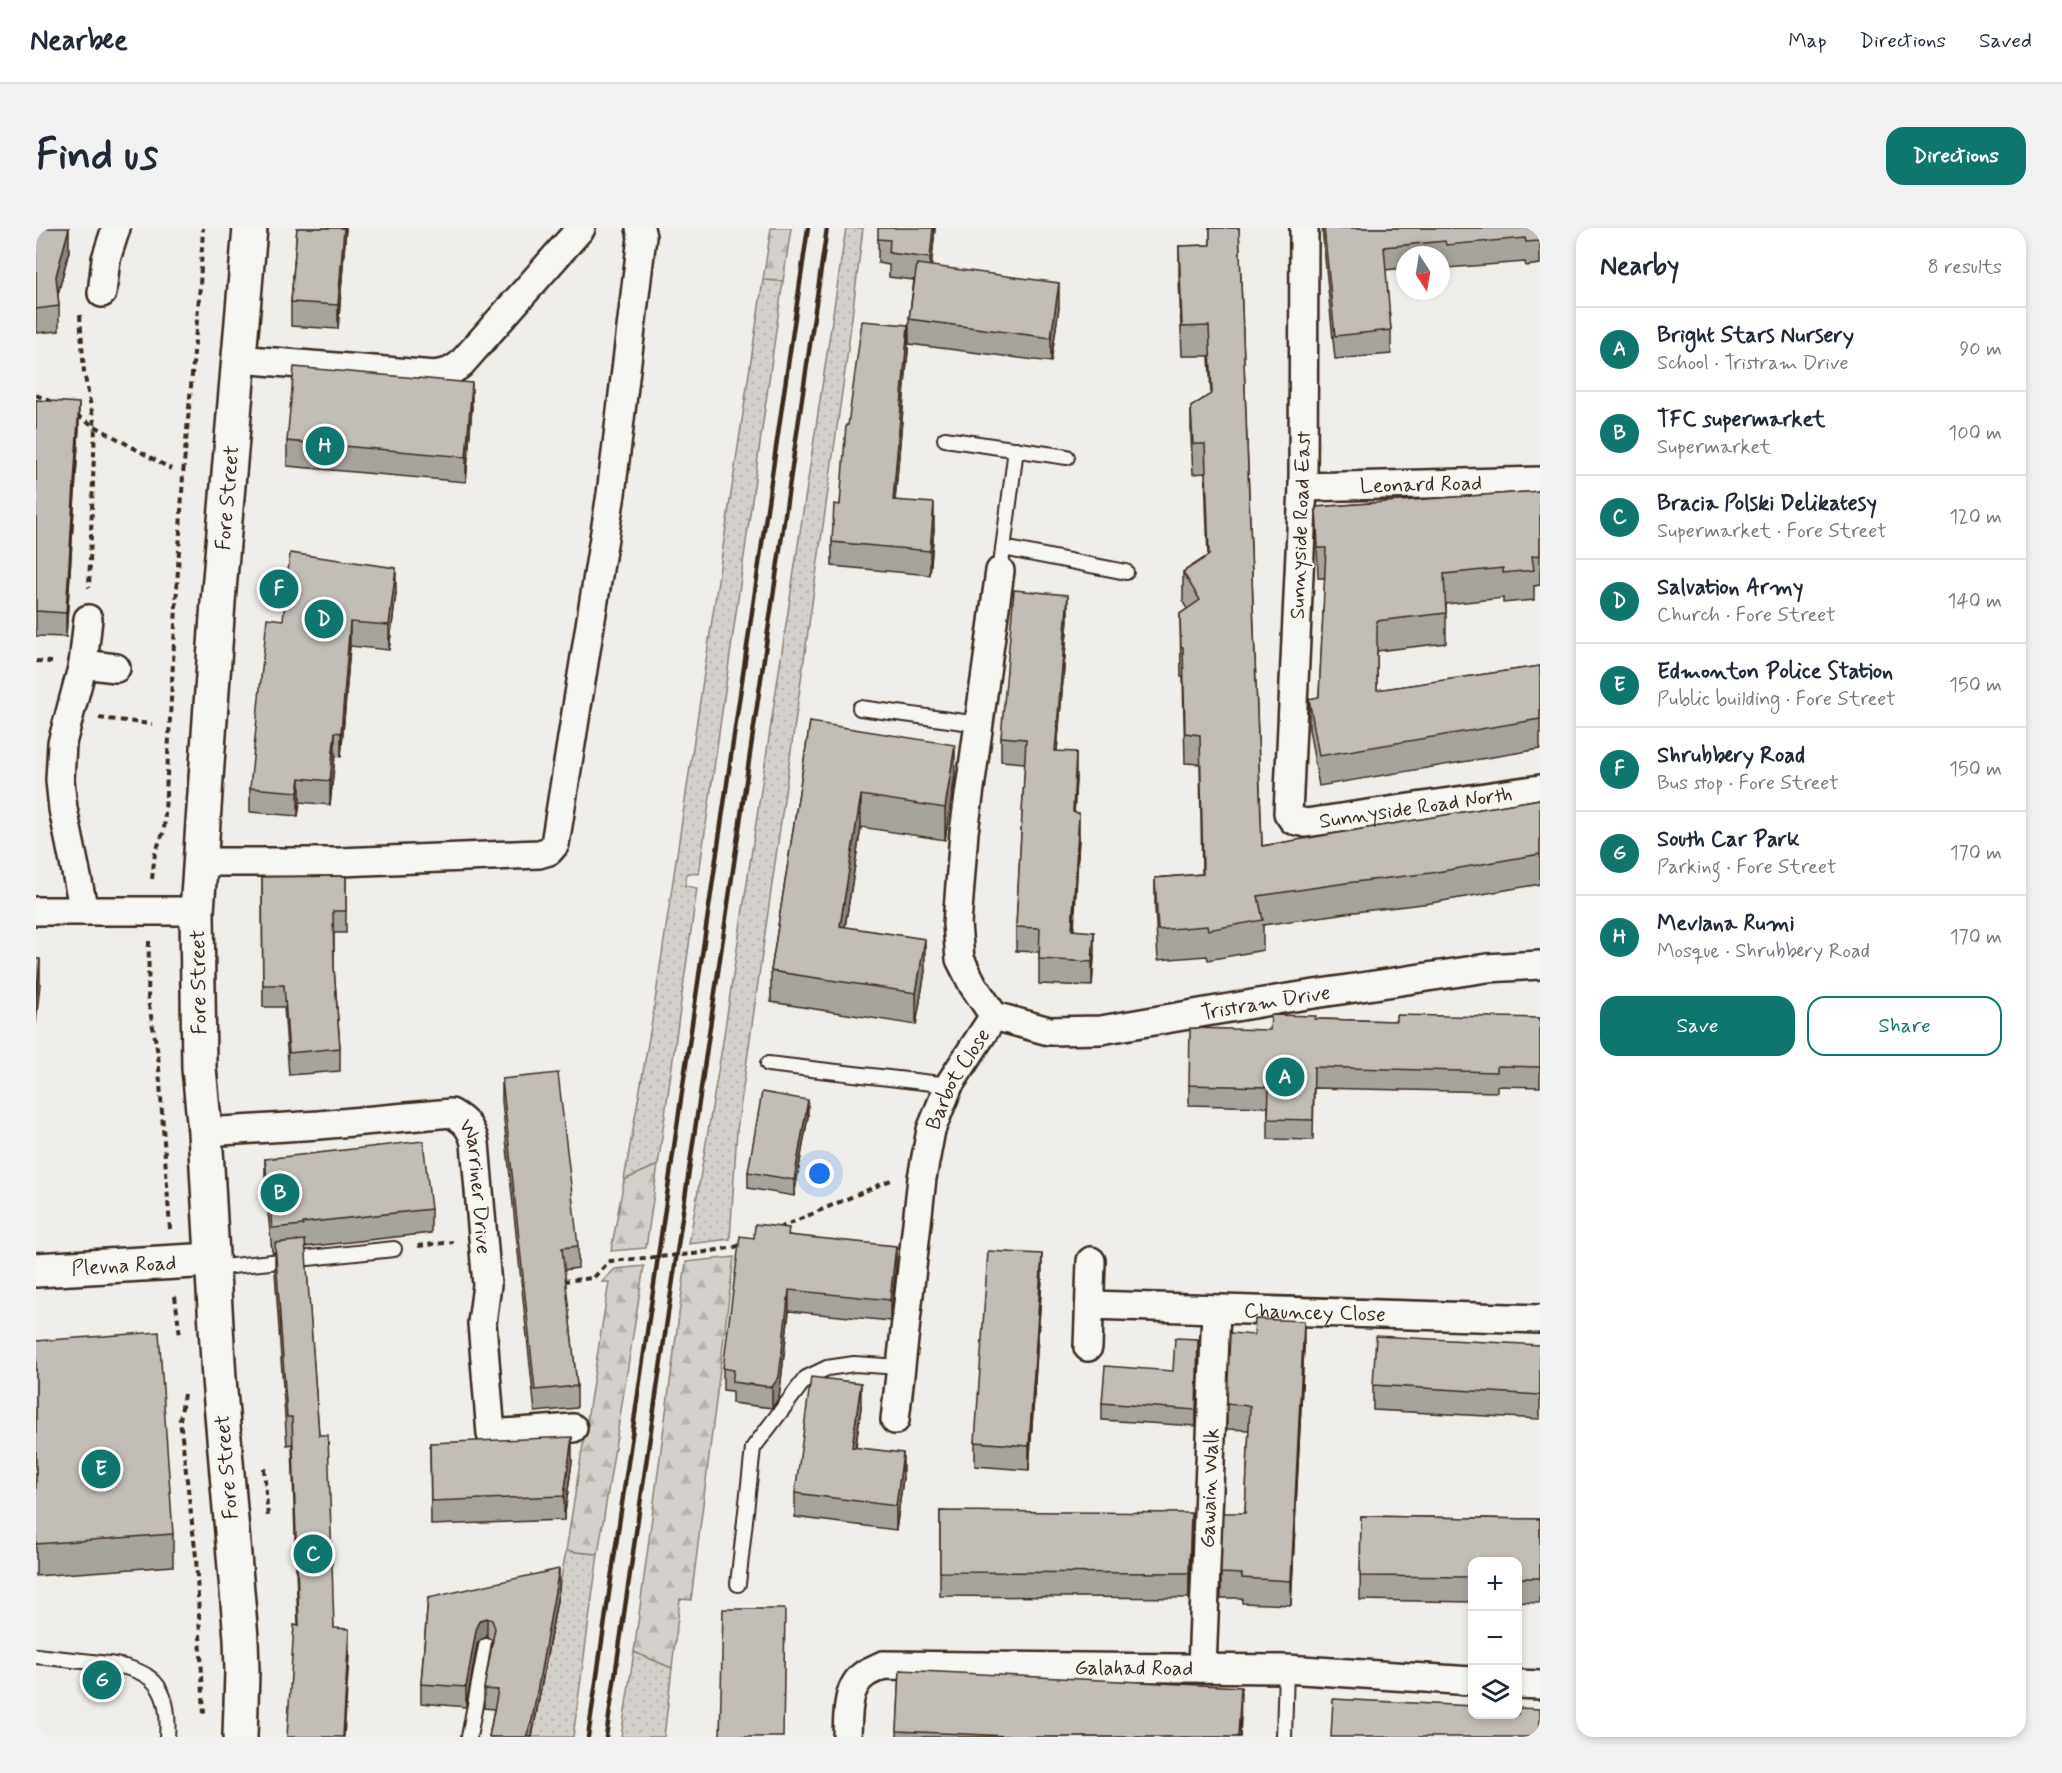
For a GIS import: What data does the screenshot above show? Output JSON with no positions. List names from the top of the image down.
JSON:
{
  "streets": {
    "main road": ["Fore Street", "Plevna Road"],
    "street": [
      "Leonard Road",
      "Sunnyside Road East",
      "Sunnyside Road North",
      "Tristram Drive",
      "Barbot Close",
      "Warriner Drive",
      "Chauncey Close",
      "Gawain Walk",
      "Galahad Road"
    ]
  },
  "crossings": [
    ["Leonard Road", "Sunnyside Road East"],
    ["Fore Street", "Warriner Drive"],
    ["Fore Street", "Plevna Road"],
    ["Sunnyside Road East", "Sunnyside Road North"],
    ["Tristram Drive", "Barbot Close"],
    ["Chauncey Close", "Gawain Walk"],
    ["Gawain Walk", "Galahad Road"]
  ],
  "north": "bottom",
  "page": {
    "header": "Nearbee",
    "nav": ["Map", "Directions", "Saved"],
    "buttons": [
      "Directions",
      ["Save", "Share"]
    ],
    "title": "Find us",
    "heading": ["Nearby", "8 results"],
    "list": [
      {
        "mark": "A",
        "name": "Bright Stars Nursery",
        "note": "School · Tristram Drive",
        "value": "90 m"
      },
      {
        "mark": "B",
        "name": "TFC supermarket",
        "note": "Supermarket",
        "value": "100 m"
      },
      {
        "mark": "C",
        "name": "Bracia Polski Delikatesy",
        "note": "Supermarket · Fore Street",
        "value": "120 m"
      },
      {
        "mark": "D",
        "name": "Salvation Army",
        "note": "Church · Fore Street",
        "value": "140 m"
      },
      {
        "mark": "E",
        "name": "Edmonton Police Station",
        "note": "Public building · Fore Street",
        "value": "150 m"
      },
      {
        "mark": "F",
        "name": "Shrubbery Road",
        "note": "Bus stop · Fore Street",
        "value": "150 m"
      },
      {
        "mark": "G",
        "name": "South Car Park",
        "note": "Parking · Fore Street",
        "value": "170 m"
      },
      {
        "mark": "H",
        "name": "Mevlana Rumi",
        "note": "Mosque · Shrubbery Road",
        "value": "170 m"
      }
    ],
    "pins": [
      "H",
      "F",
      "D",
      "A",
      "B",
      "E",
      "C",
      "G"
    ],
    "map_buttons": ["+", "−"]
  }
}
